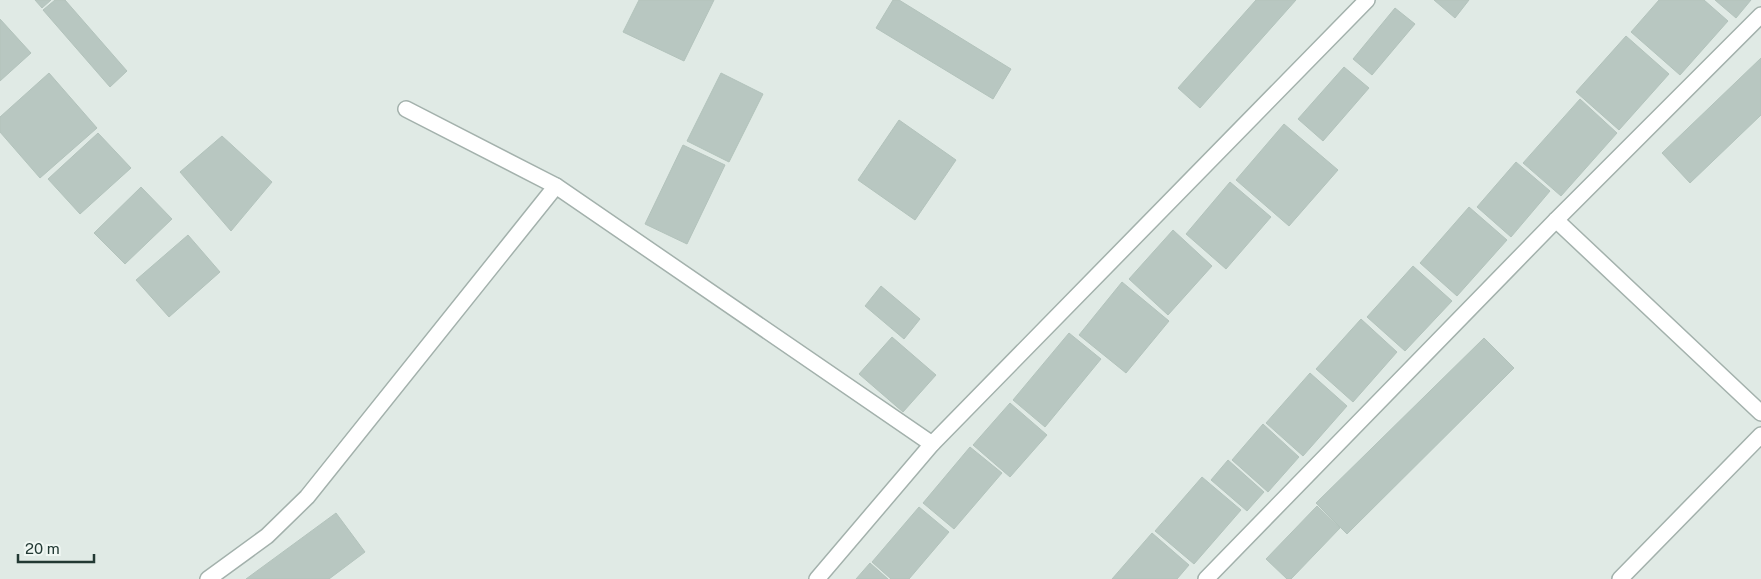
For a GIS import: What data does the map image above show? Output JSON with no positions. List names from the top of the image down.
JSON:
{
  "scale_bar": "20 m"
}
